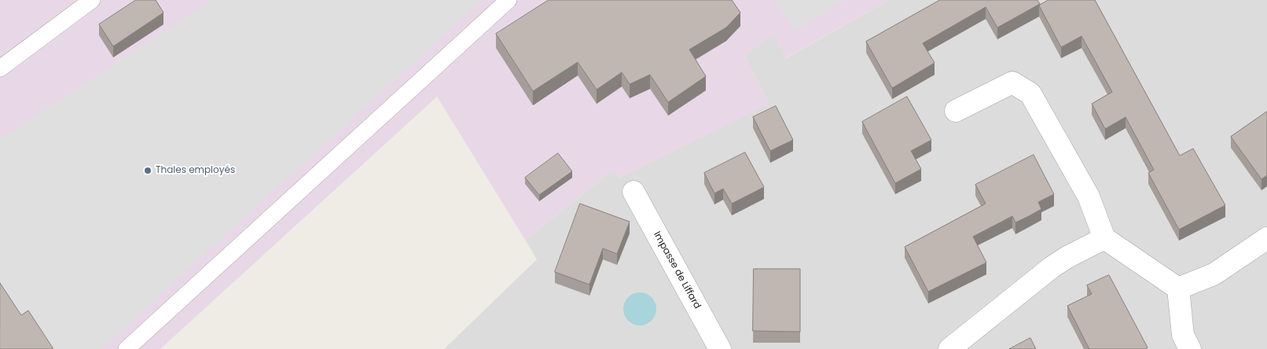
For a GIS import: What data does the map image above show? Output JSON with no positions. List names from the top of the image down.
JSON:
{
  "streets": {
    "street": ["Impasse de Liffard"]
  },
  "places": ["Thales employés"]
}
